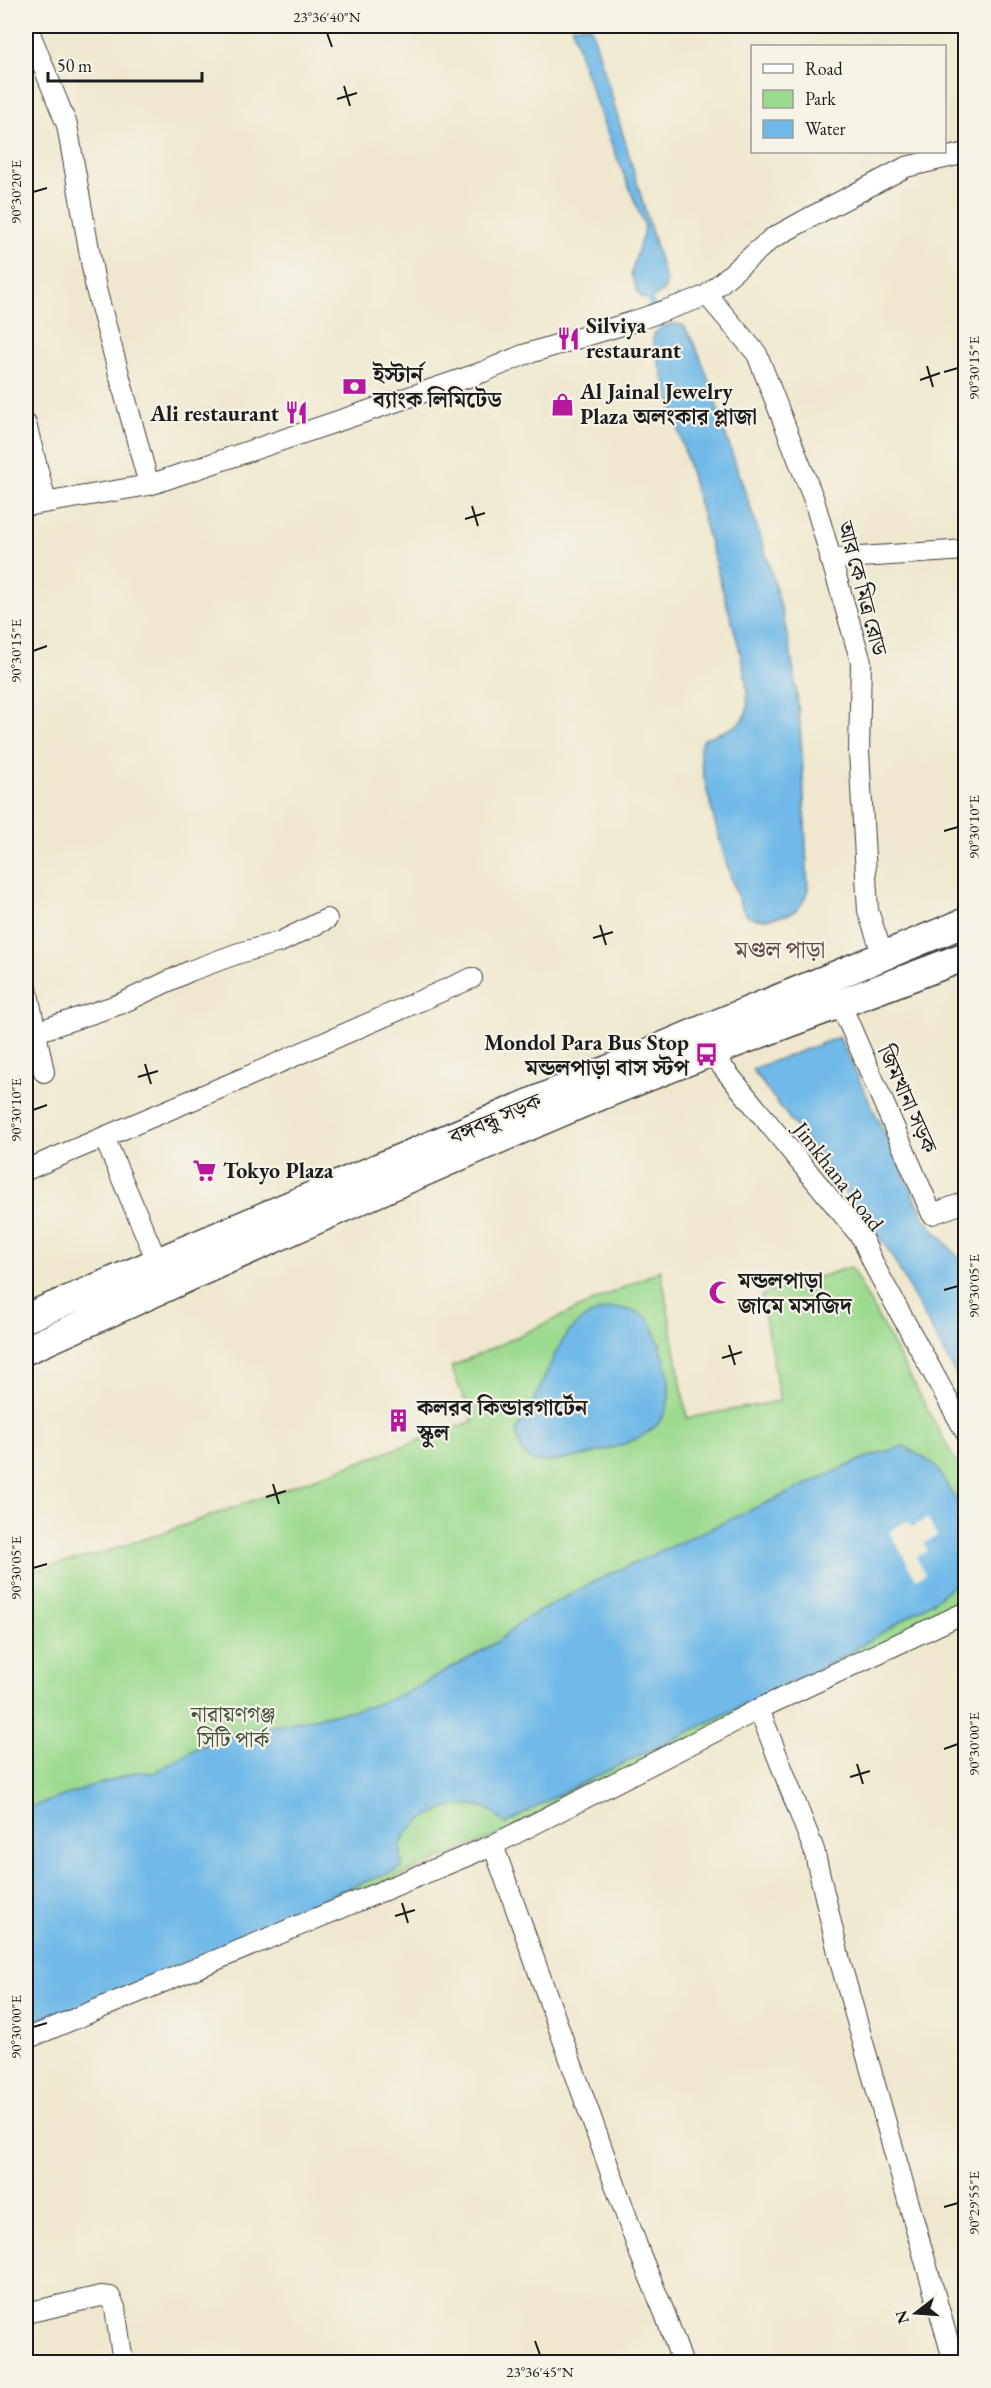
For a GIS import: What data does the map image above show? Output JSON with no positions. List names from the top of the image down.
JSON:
{
  "streets": {
    "main road": ["বঙ্গবন্ধু সড়ক"],
    "street": ["আর কে মিত্র রোড", "জিমখানা সড়ক", "Jimkhana Road"]
  },
  "crossings": [
    ["আর কে মিত্র রোড", "বঙ্গবন্ধু সড়ক"],
    ["জিমখানা সড়ক", "বঙ্গবন্ধু সড়ক"],
    ["বঙ্গবন্ধু সড়ক", "Jimkhana Road"]
  ],
  "districts": ["মণ্ডল পাড়া"],
  "parks": ["নারায়ণগঞ্জ সিটি পার্ক"],
  "places": {
    "restaurant": ["Silviya restaurant", "Ali restaurant"],
    "bank": ["ইস্টার্ন ব্যাংক লিমিটেড"],
    "shop": ["Al Jainal Jewelry Plaza অলংকার প্লাজা"],
    "bus stop": ["Mondol Para Bus Stop মন্ডলপাড়া বাস স্টপ"],
    "supermarket": ["Tokyo Plaza"],
    "mosque": ["মন্ডলপাড়া জামে মসজিদ"],
    "building": ["কলরব কিন্ডারগার্টেন স্কুল"]
  },
  "legend": ["Road", "Park", "Water"],
  "scale_bar": "50 m",
  "north": "left",
  "coordinates": [
    "23°36'40\"N",
    "90°30'20\"E",
    "90°30'15\"E",
    "90°30'10\"E",
    "90°30'05\"E",
    "90°30'00\"E",
    "90°29'55\"E",
    "23°36'45\"N"
  ]
}
